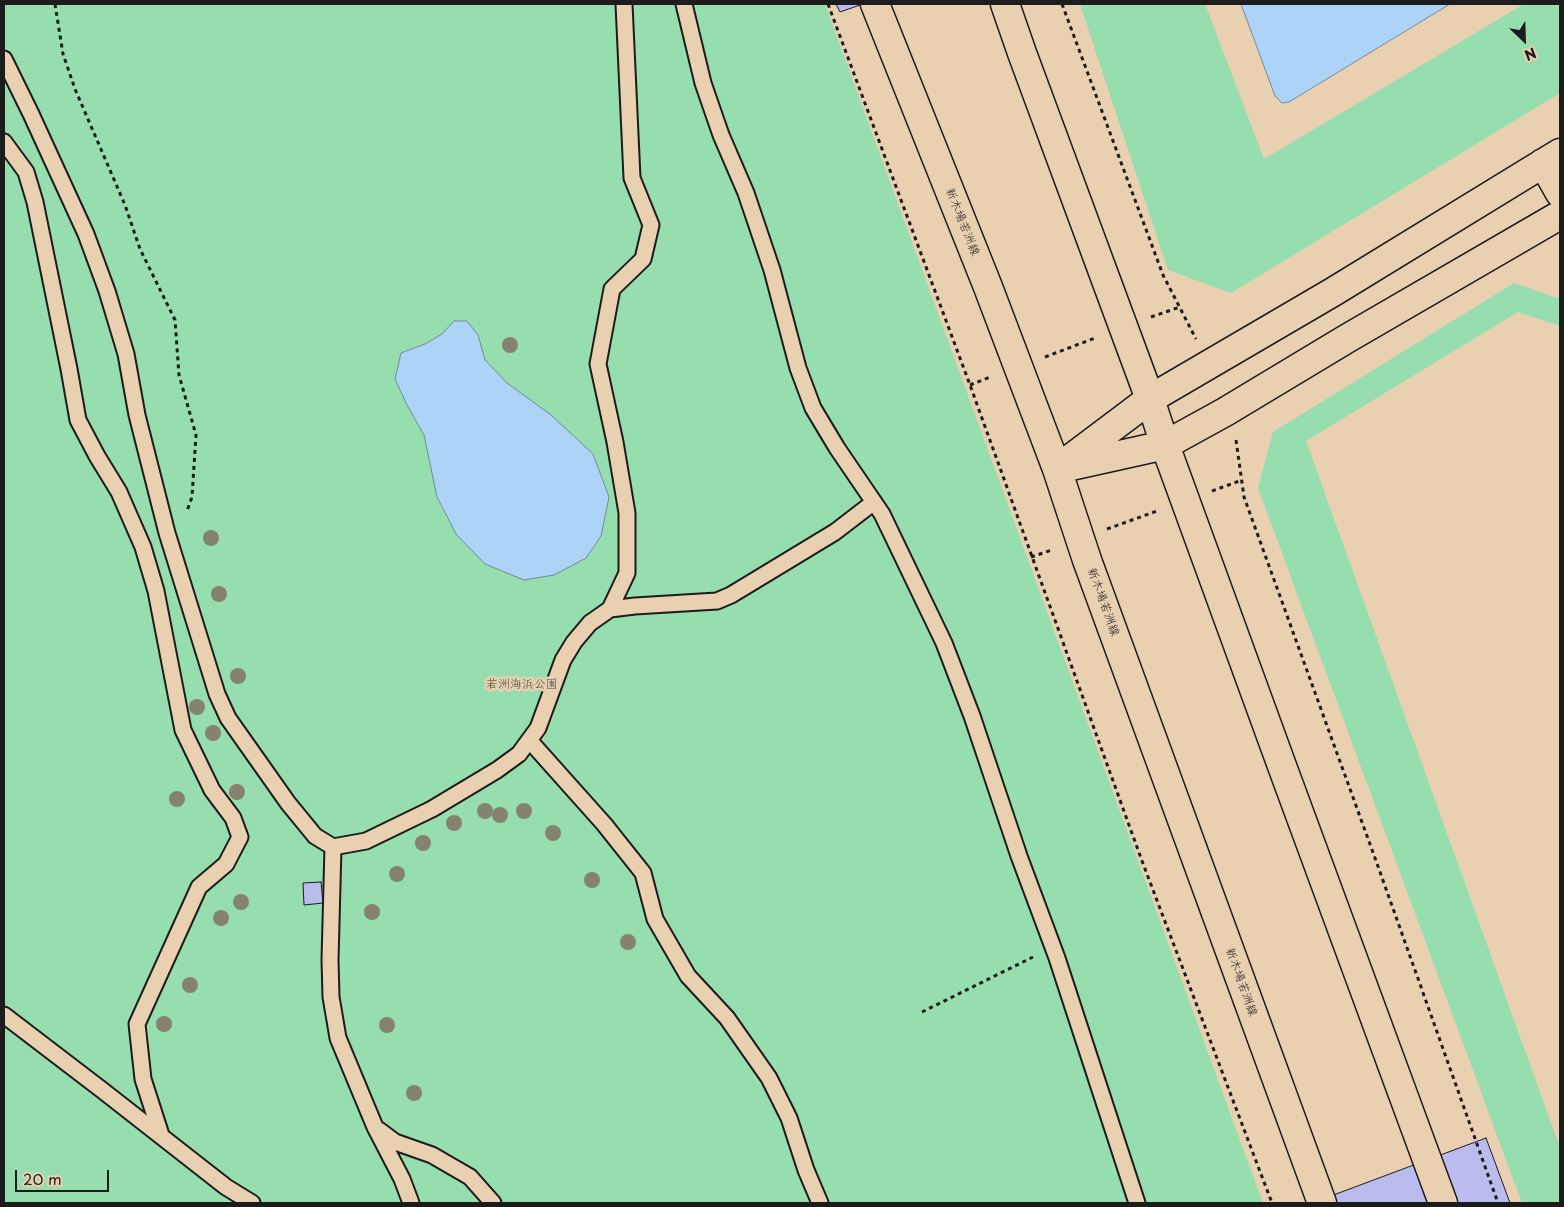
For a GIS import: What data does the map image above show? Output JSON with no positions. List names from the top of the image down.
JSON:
{
  "streets": {
    "street": ["新木場若洲線"]
  },
  "parks": ["若洲海浜公園"],
  "scale_bar": "20 m",
  "north": "bottom right"
}
